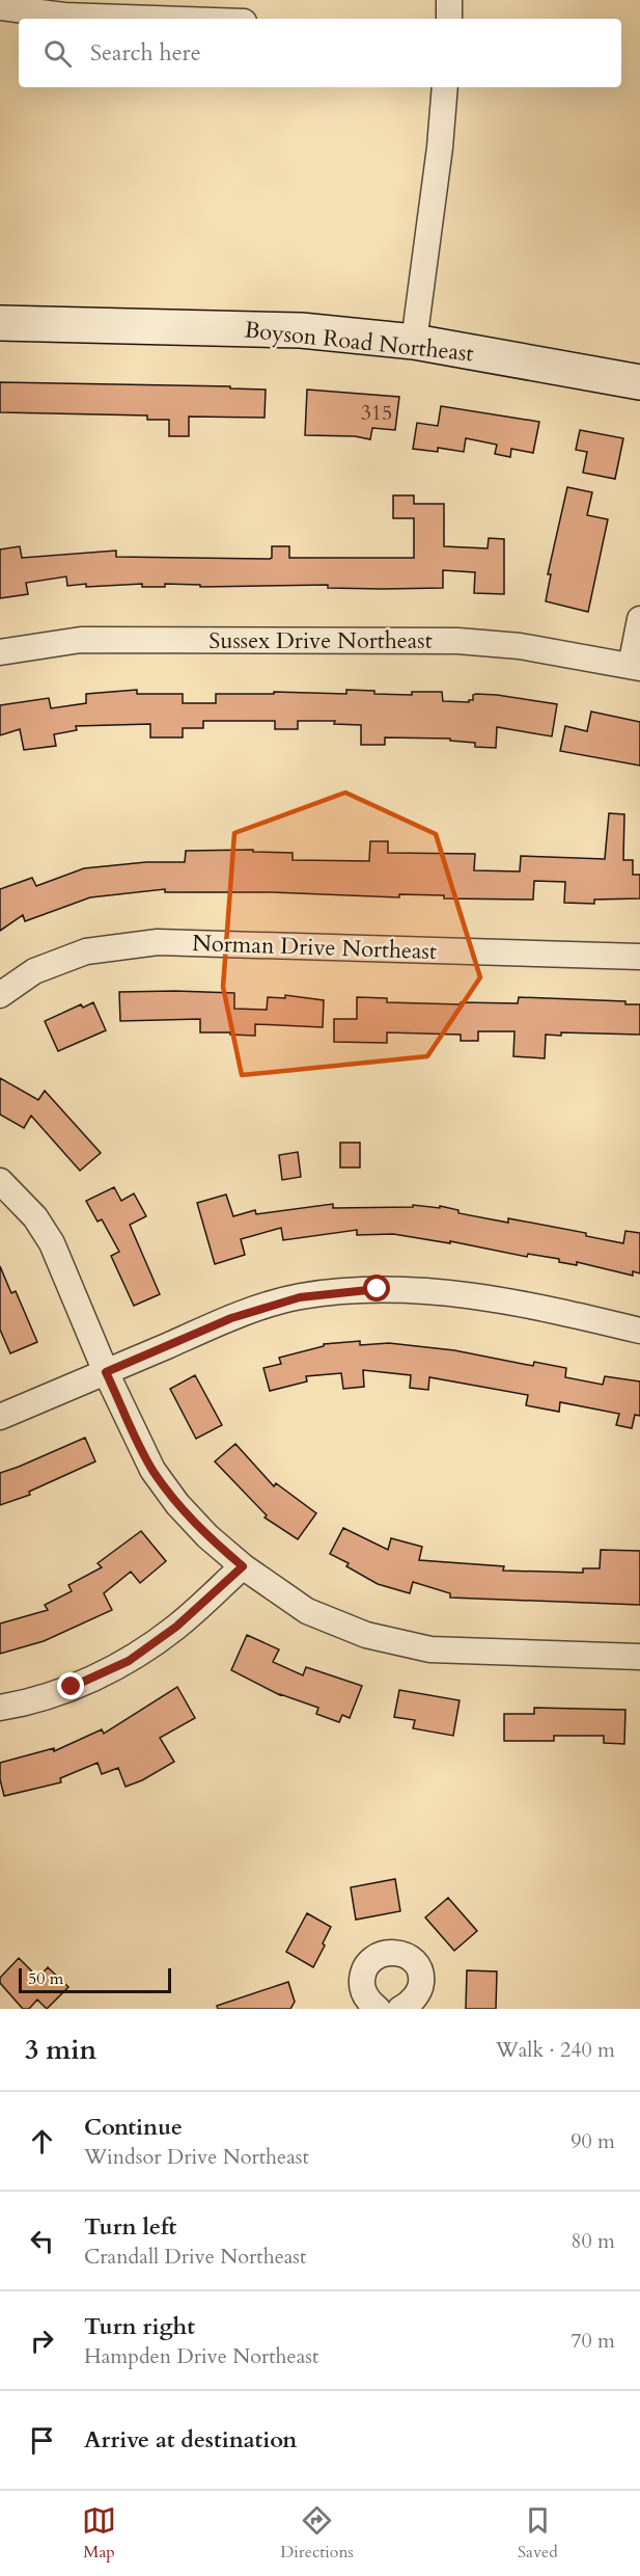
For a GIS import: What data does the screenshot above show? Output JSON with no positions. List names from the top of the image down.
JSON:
{
  "streets": {
    "main road": ["Boyson Road Northeast"],
    "street": ["Sussex Drive Northeast", "Norman Drive Northeast"]
  },
  "house_numbers": ["315"],
  "scale_bar": "50 m",
  "page": {
    "search": "Search here",
    "scale": "50 m",
    "heading": ["3 min", "Walk · 240 m"],
    "list": [
      ["Continue", "Windsor Drive Northeast", "90 m"],
      ["Turn left", "Crandall Drive Northeast", "80 m"],
      ["Turn right", "Hampden Drive Northeast", "70 m"],
      "Arrive at destination"
    ],
    "nav": ["Map", "Directions", "Saved"]
  }
}
